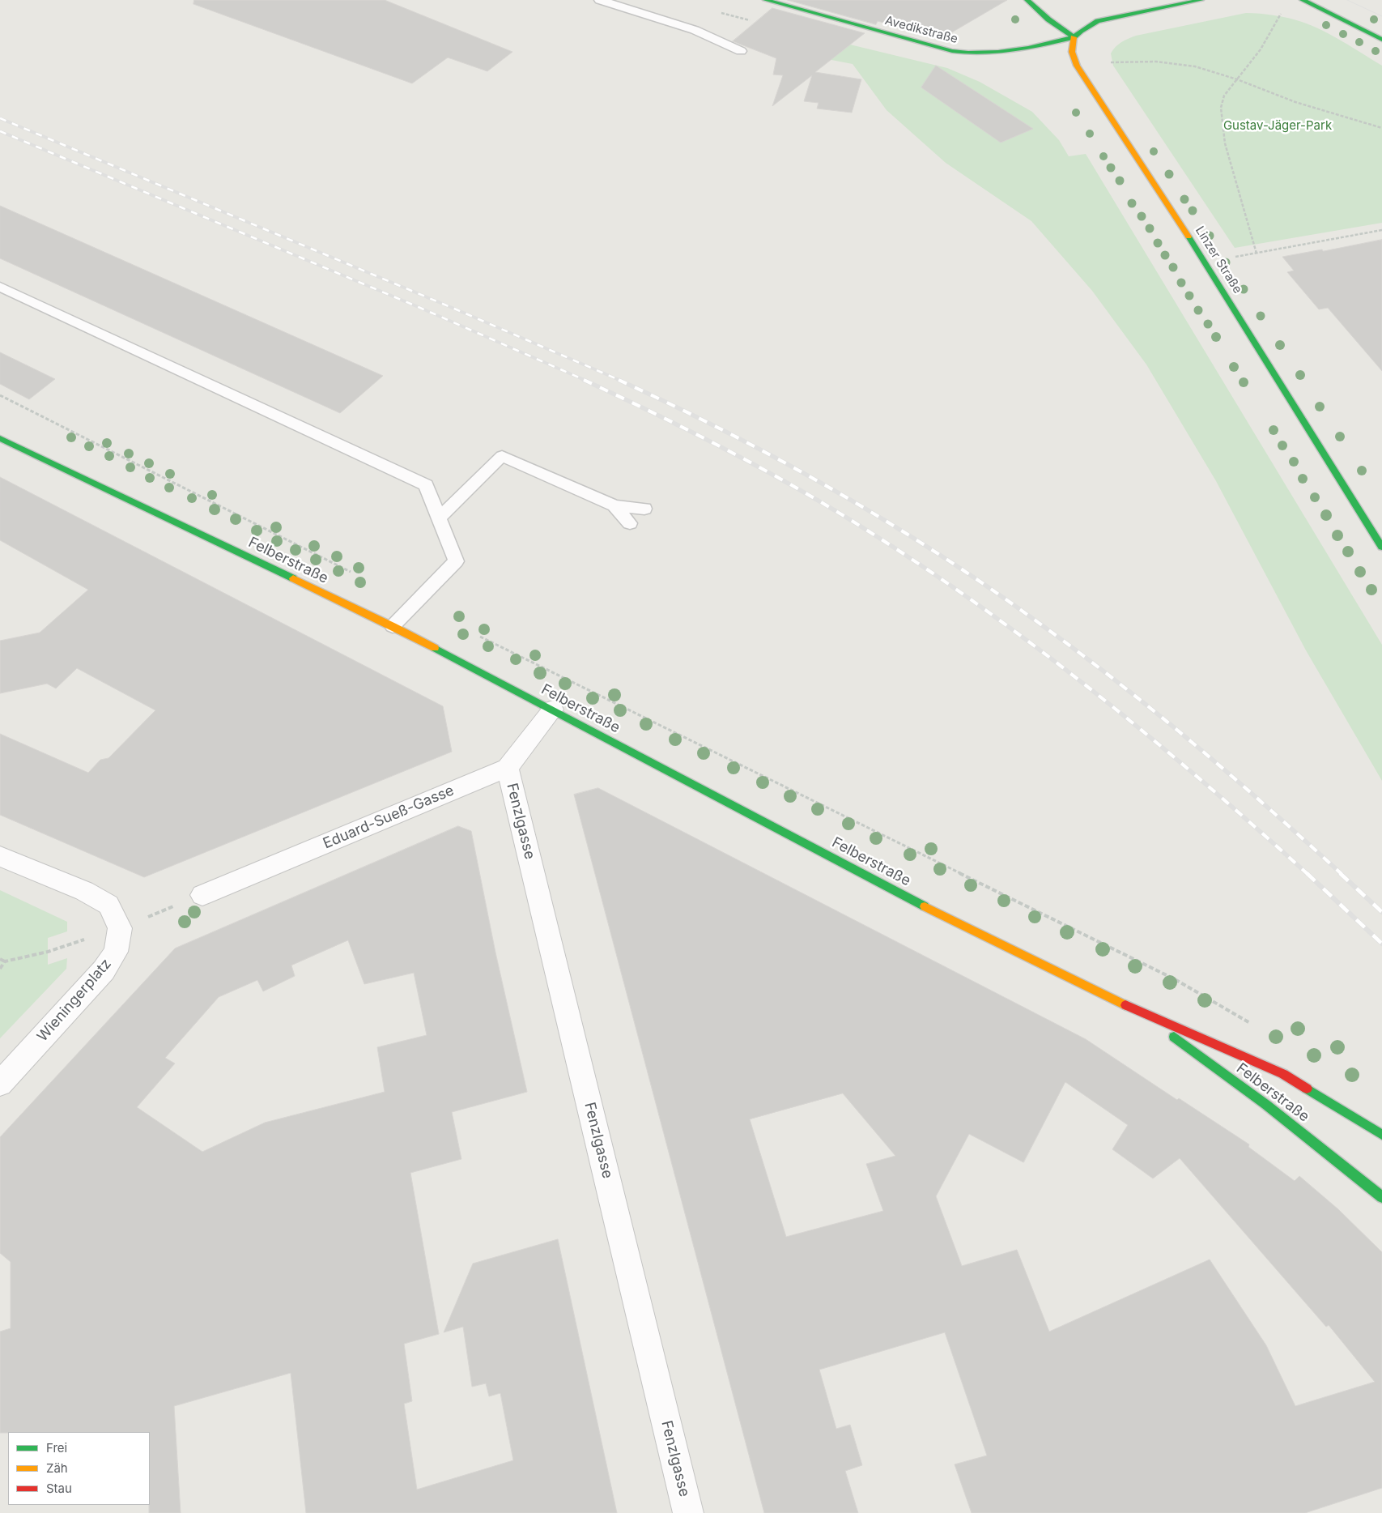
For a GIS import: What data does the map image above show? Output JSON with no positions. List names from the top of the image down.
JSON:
{
  "streets": {
    "main road": ["Avedikstraße", "Linzer Straße", "Felberstraße"],
    "street": ["Eduard-Sueß-Gasse", "Fenzlgasse", "Wieningerplatz"]
  },
  "crossings": [
    ["Avedikstraße", "Linzer Straße"],
    ["Felberstraße", "Eduard-Sueß-Gasse"],
    ["Eduard-Sueß-Gasse", "Fenzlgasse"]
  ],
  "parks": ["Gustav-Jäger-Park"],
  "legend": ["Frei", "Zäh", "Stau"]
}
